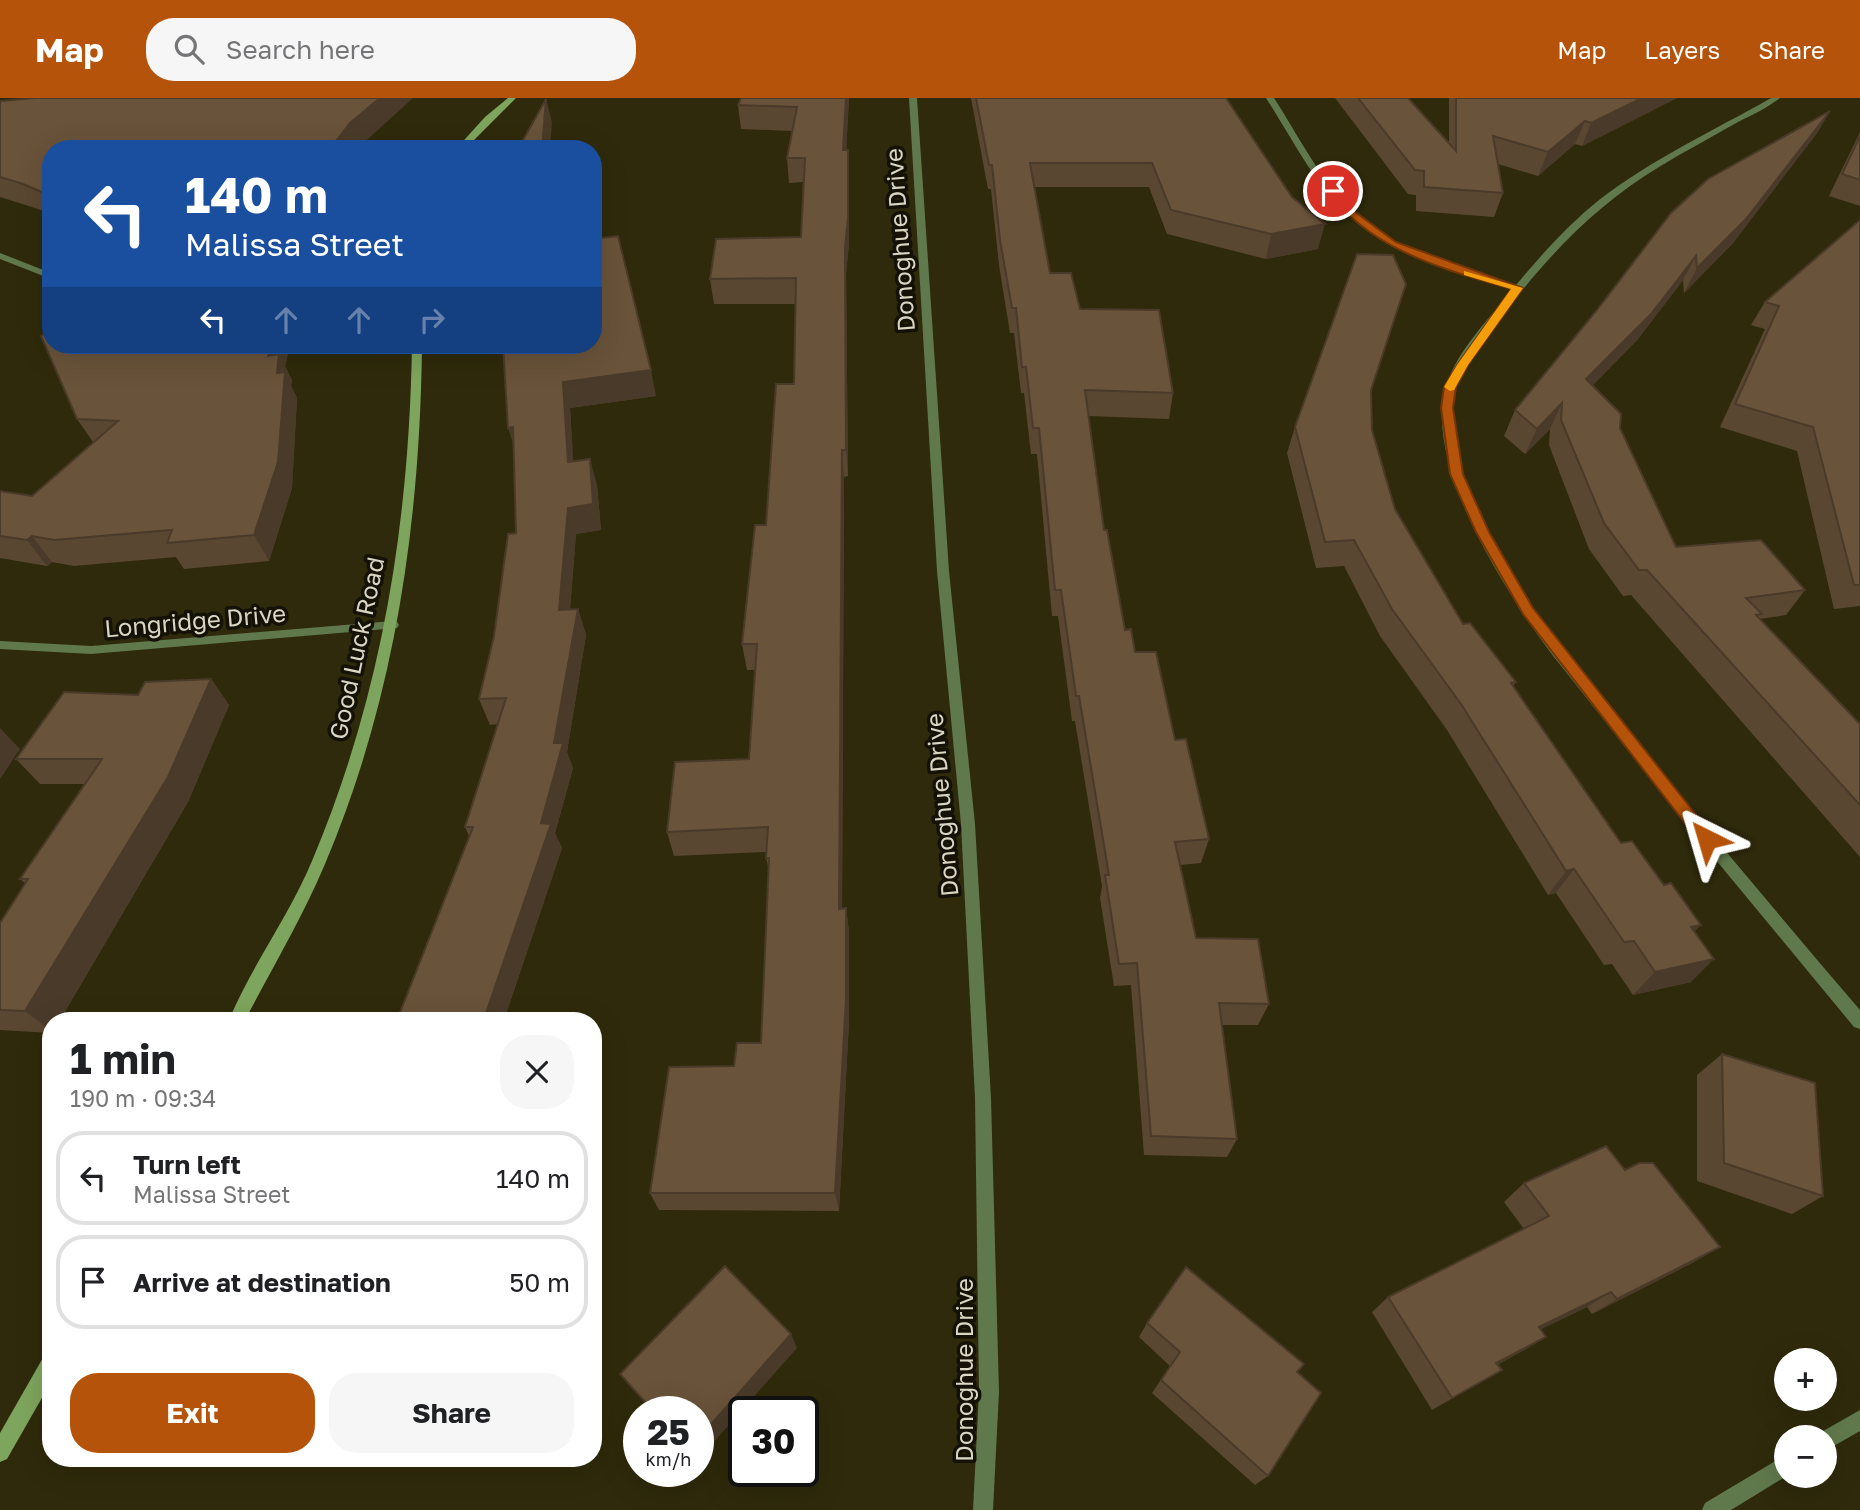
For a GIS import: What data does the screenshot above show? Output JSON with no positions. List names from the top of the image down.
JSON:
{
  "streets": {
    "main road": ["Good Luck Road"],
    "street": ["Donoghue Drive", "Longridge Drive"]
  },
  "crossings": [
    ["Longridge Drive", "Good Luck Road"]
  ],
  "page": {
    "header": "Map",
    "search": "Search here",
    "nav": ["Map", "Layers", "Share"],
    "turn": ["140 m", "Malissa Street"],
    "heading": ["1 min", "190 m · 09:34"],
    "list": [
      {
        "name": "Turn left",
        "note": "Malissa Street",
        "value": "140 m"
      },
      {
        "name": "Arrive at destination",
        "value": "50 m"
      }
    ],
    "map_buttons": ["+", "−"],
    "buttons": ["Exit", "Share"],
    "speed": "25 km/h",
    "limit": "30"
  }
}
